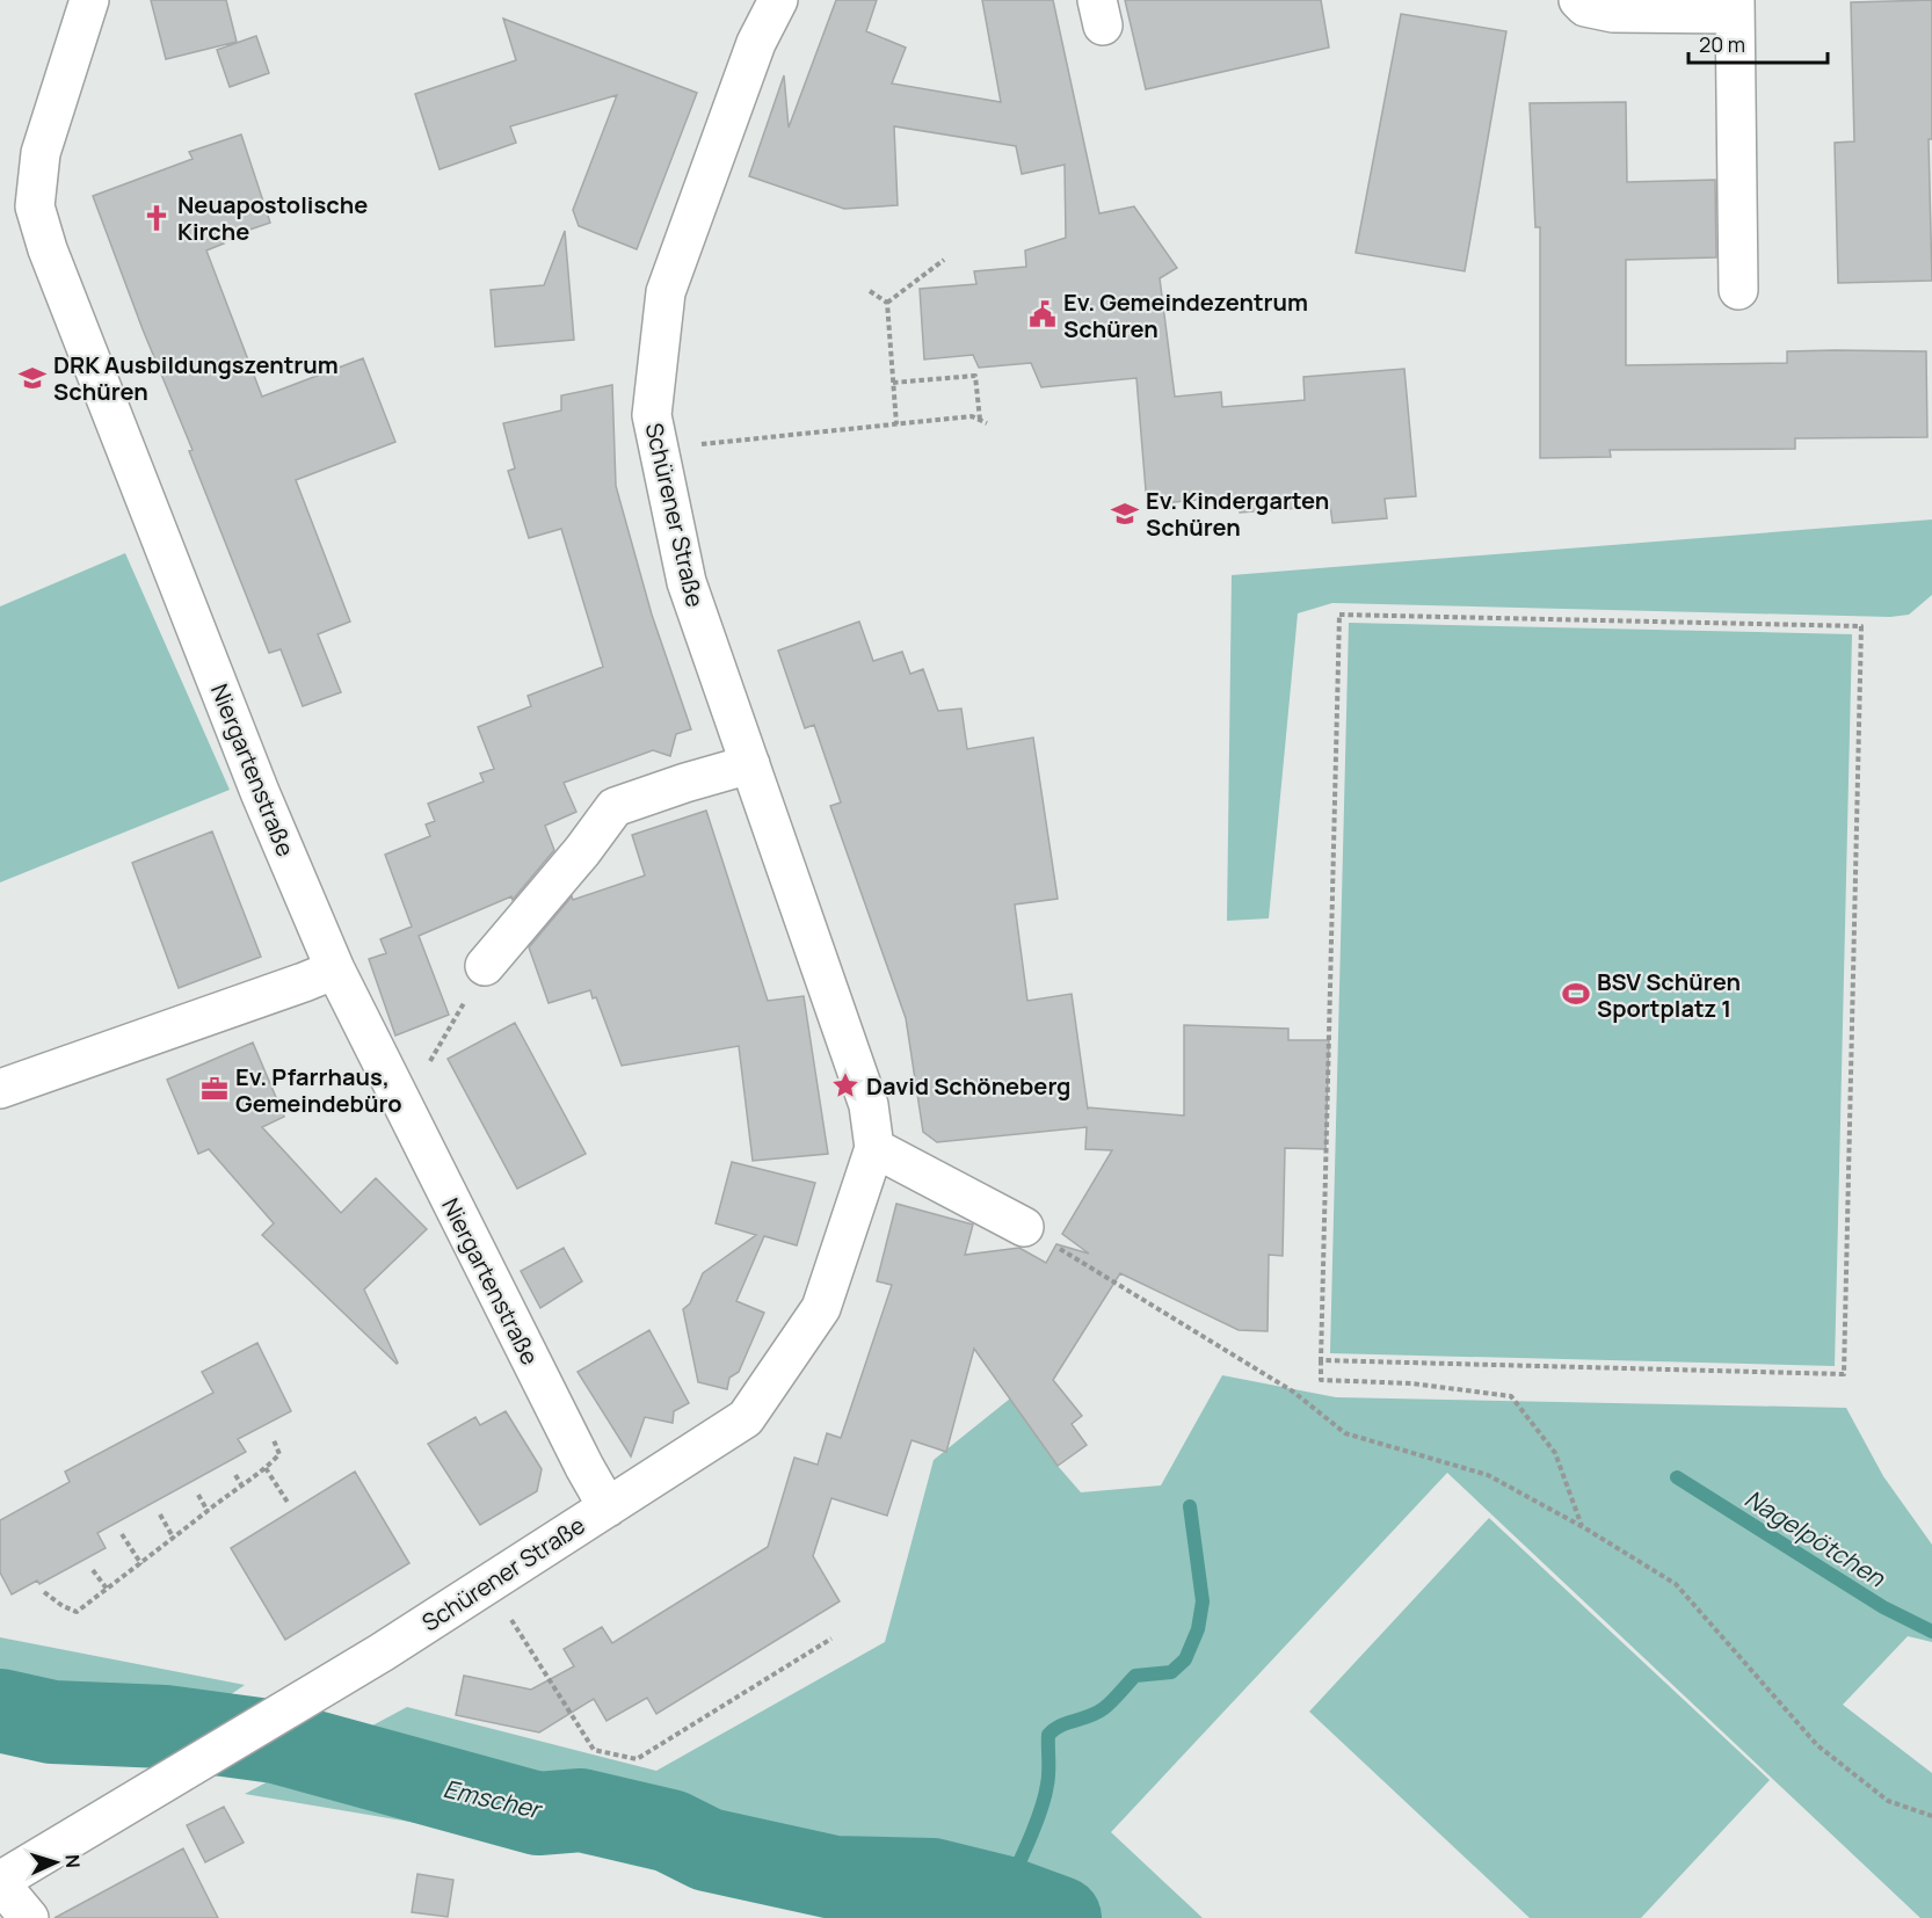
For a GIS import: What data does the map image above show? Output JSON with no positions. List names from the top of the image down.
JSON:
{
  "streets": {
    "street": ["Schürener Straße", "Niergartenstraße"]
  },
  "crossings": [
    ["Schürener Straße", "Niergartenstraße"]
  ],
  "water": ["Nagelpötchen", "Emscher"],
  "places": {
    "church": ["Neuapostolische Kirche"],
    "public building": ["Ev. Gemeindezentrum Schüren"],
    "school or university": ["DRK Ausbildungszentrum Schüren", "Ev. Kindergarten Schüren"],
    "sports": ["BSV Schüren Sportplatz 1"],
    "place": ["David Schöneberg"],
    "office": ["Ev. Pfarrhaus, Gemeindebüro"]
  },
  "scale_bar": "20 m",
  "north": "right"
}
